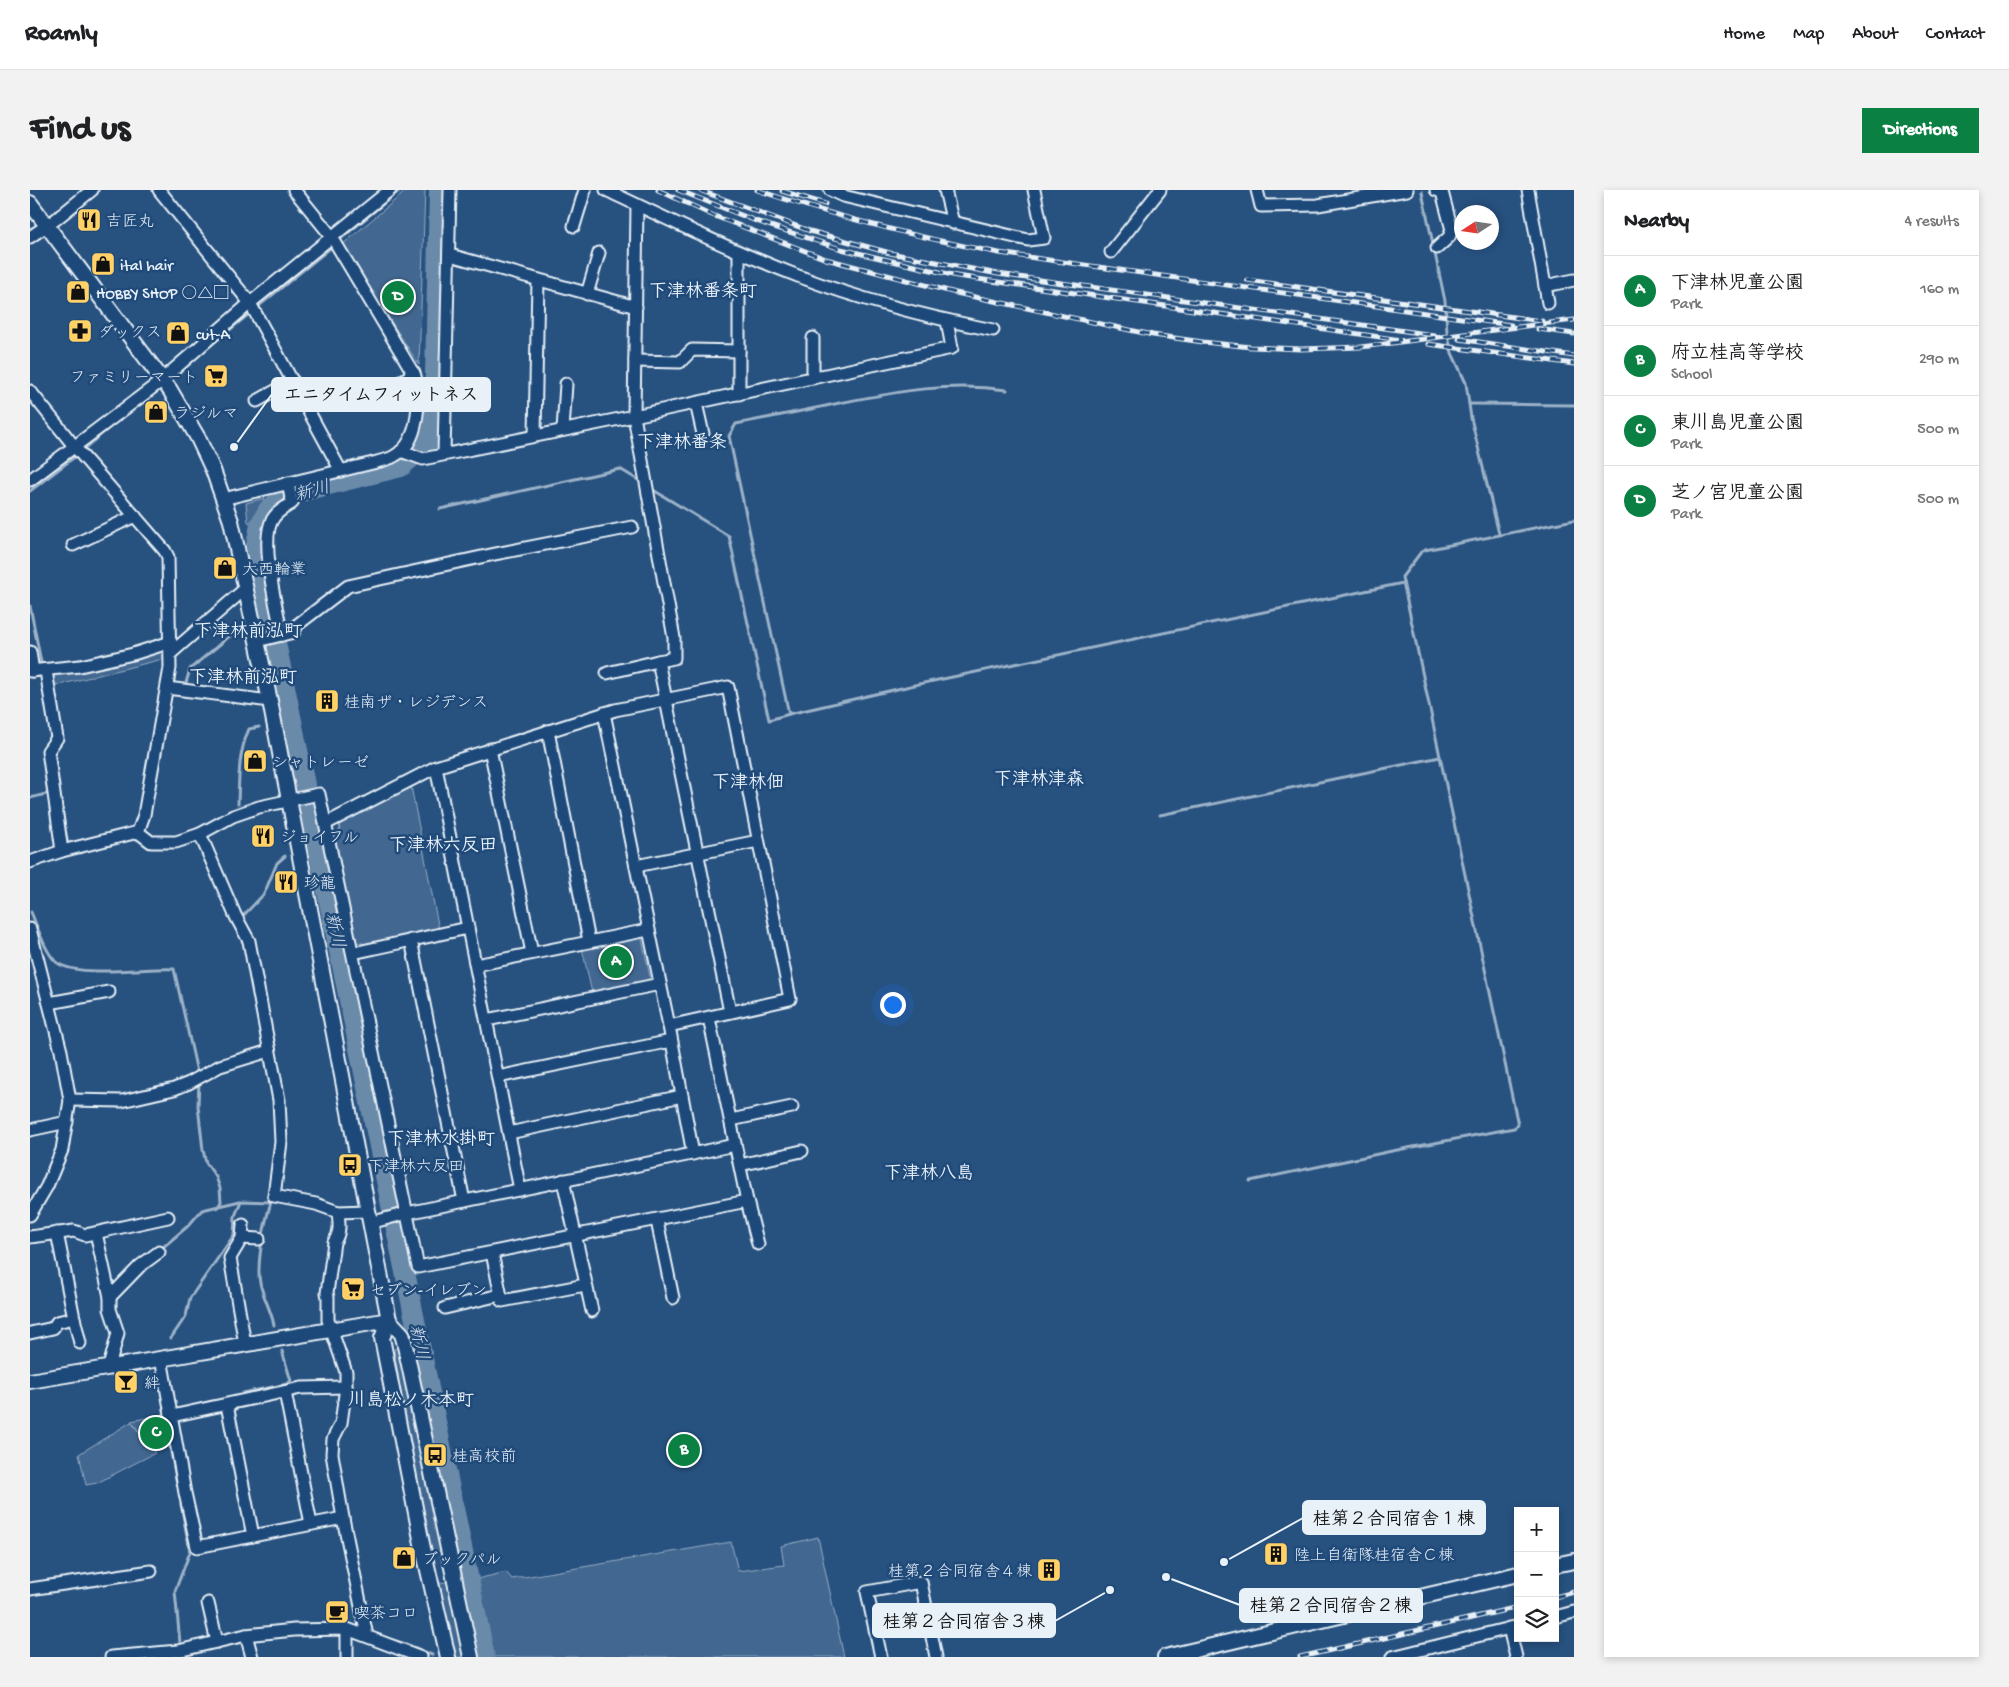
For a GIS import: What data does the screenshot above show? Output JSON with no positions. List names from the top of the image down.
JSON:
{
  "districts": [
    "下津林番条町",
    "下津林番条",
    "下津林前泓町",
    "下津林前泓町",
    "下津林津森",
    "下津林佃",
    "下津林六反田",
    "下津林水掛町",
    "下津林八島",
    "川島松ノ木本町"
  ],
  "water": ["新川"],
  "places": {
    "restaurant": ["吉匠丸", "ジョイフル", "珍龍"],
    "shop": [
      "ital hair",
      "HOBBY SHOP ○△□",
      "cut-A",
      "ラジルマ",
      "大西輪業",
      "シャトレーゼ",
      "ブックパル"
    ],
    "pharmacy": ["ダックス"],
    "supermarket": ["ファミリーマート", "セブン-イレブン"],
    "other": [
      "エニタイムフィットネス",
      "桂第２合同宿舎１棟",
      "桂第２合同宿舎２棟",
      "桂第２合同宿舎３棟"
    ],
    "building": ["桂南ザ・レジデンス", "陸上自衛隊桂宿舎Ｃ棟", "桂第２合同宿舎４棟"],
    "bus stop": ["下津林六反田", "桂高校前"],
    "bar": ["絆"],
    "cafe": ["喫茶コロ"]
  },
  "north": "left",
  "page": {
    "header": "Roamly",
    "nav": [
      "Home",
      "Map",
      "About",
      "Contact"
    ],
    "buttons": "Directions",
    "title": "Find us",
    "heading": ["Nearby", "4 results"],
    "list": [
      {
        "mark": "A",
        "name": "下津林児童公園",
        "note": "Park",
        "value": "160 m"
      },
      {
        "mark": "B",
        "name": "府立桂高等学校",
        "note": "School",
        "value": "290 m"
      },
      {
        "mark": "C",
        "name": "東川島児童公園",
        "note": "Park",
        "value": "500 m"
      },
      {
        "mark": "D",
        "name": "芝ノ宮児童公園",
        "note": "Park",
        "value": "500 m"
      }
    ],
    "pins": [
      "D",
      "A",
      "C",
      "B"
    ],
    "map_buttons": ["+", "−"]
  }
}
